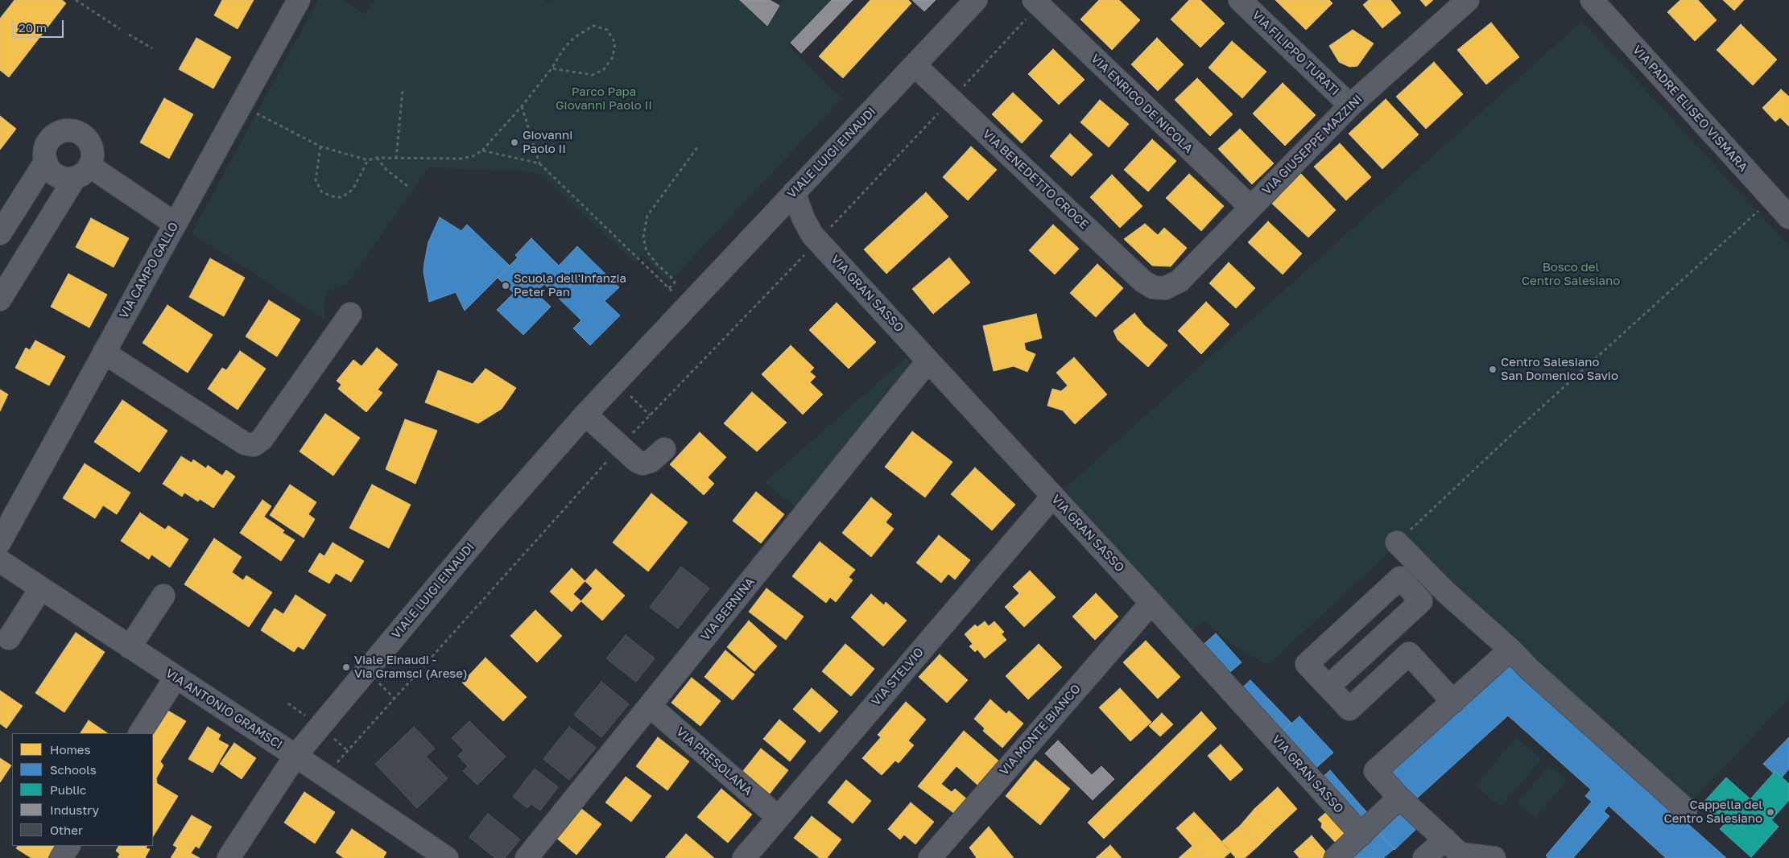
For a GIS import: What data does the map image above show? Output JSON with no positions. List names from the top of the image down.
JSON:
{
  "streets": {
    "street": [
      "VIA FILIPPO TURATI",
      "VIA ENRICO DE NICOLA",
      "VIA PADRE ELISEO VISMARA",
      "VIA GIUSEPPE MAZZINI",
      "VIALE LUIGI EINAUDI",
      "VIA BENEDETTO CROCE",
      "VIA CAMPO GALLO",
      "VIA GRAN SASSO",
      "VIA BERNINA",
      "VIA STELVIO",
      "VIA ANTONIO GRAMSCI",
      "VIA MONTE BIANCO",
      "VIA PRESOLANA"
    ]
  },
  "crossings": [
    ["VIA FILIPPO TURATI", "VIA GIUSEPPE MAZZINI"],
    ["VIA ENRICO DE NICOLA", "VIA GIUSEPPE MAZZINI"],
    ["VIA GIUSEPPE MAZZINI", "VIA BENEDETTO CROCE"],
    ["VIALE LUIGI EINAUDI", "VIA BENEDETTO CROCE"],
    ["VIALE LUIGI EINAUDI", "VIA GRAN SASSO"],
    ["VIALE LUIGI EINAUDI", "VIA ANTONIO GRAMSCI"],
    ["VIA GRAN SASSO", "VIA BERNINA"],
    ["VIA GRAN SASSO", "VIA STELVIO"],
    ["VIA GRAN SASSO", "VIA MONTE BIANCO"],
    ["VIA BERNINA", "VIA PRESOLANA"],
    ["VIA STELVIO", "VIA PRESOLANA"]
  ],
  "parks": ["Parco Papa Giovanni Paolo II", "Bosco del Centro Salesiano"],
  "places": [
    "Giovanni Paolo II",
    "Scuola dell'Infanzia Peter Pan",
    "Centro Salesiano San Domenico Savio",
    "Viale Einaudi - Via Gramsci (Arese)",
    "Cappella del Centro Salesiano"
  ],
  "legend": [
    "Homes",
    "Schools",
    "Public",
    "Industry",
    "Other"
  ],
  "scale_bar": "20 m"
}
